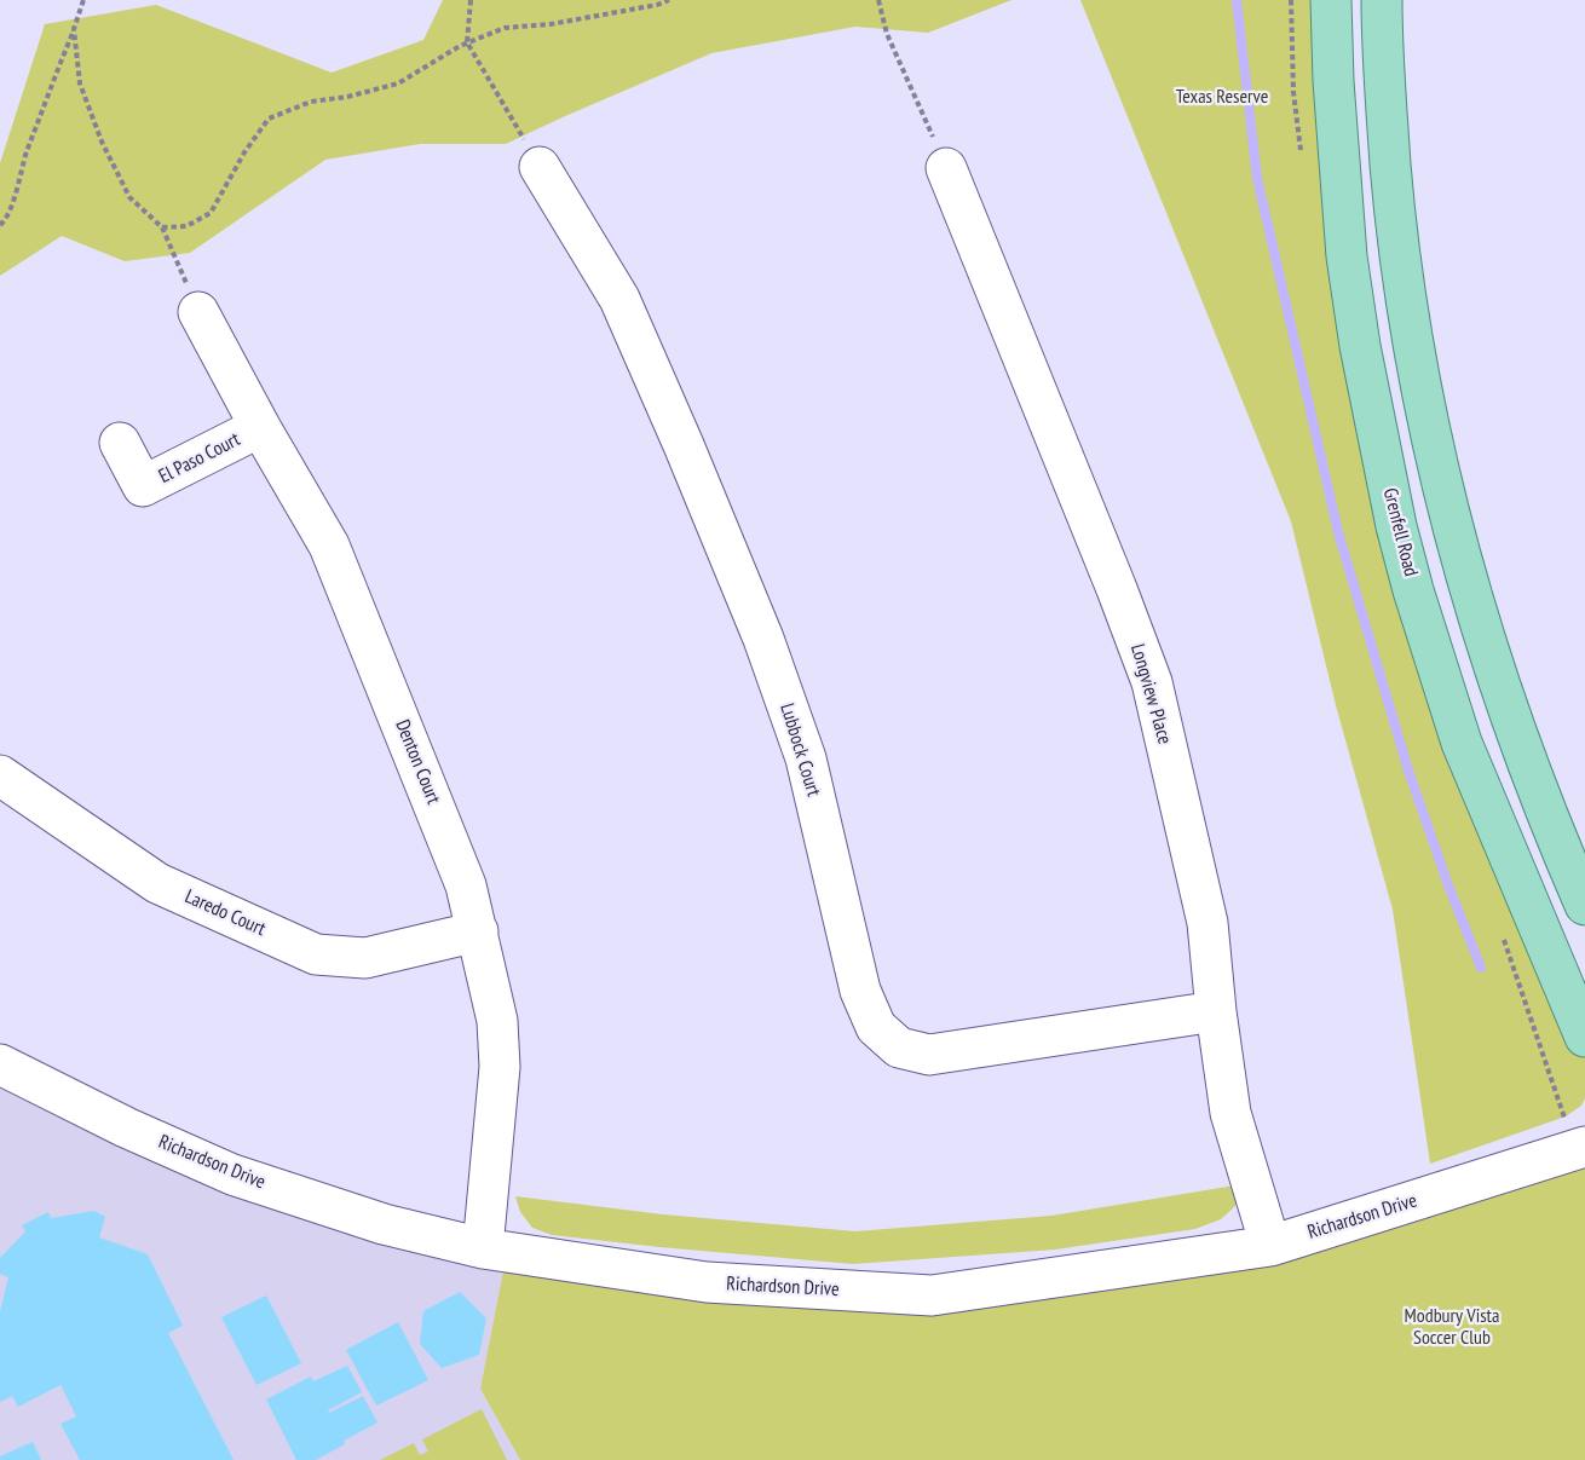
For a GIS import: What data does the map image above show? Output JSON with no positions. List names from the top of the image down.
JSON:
{
  "streets": {
    "main road": ["Grenfell Road"],
    "street": [
      "El Paso Court",
      "Longview Place",
      "Lubbock Court",
      "Denton Court",
      "Laredo Court",
      "Richardson Drive"
    ]
  },
  "crossings": [
    ["El Paso Court", "Denton Court"],
    ["Longview Place", "Lubbock Court"],
    ["Longview Place", "Richardson Drive"],
    ["Denton Court", "Laredo Court"],
    ["Denton Court", "Richardson Drive"]
  ],
  "parks": ["Texas Reserve", "Modbury Vista Soccer Club"]
}
